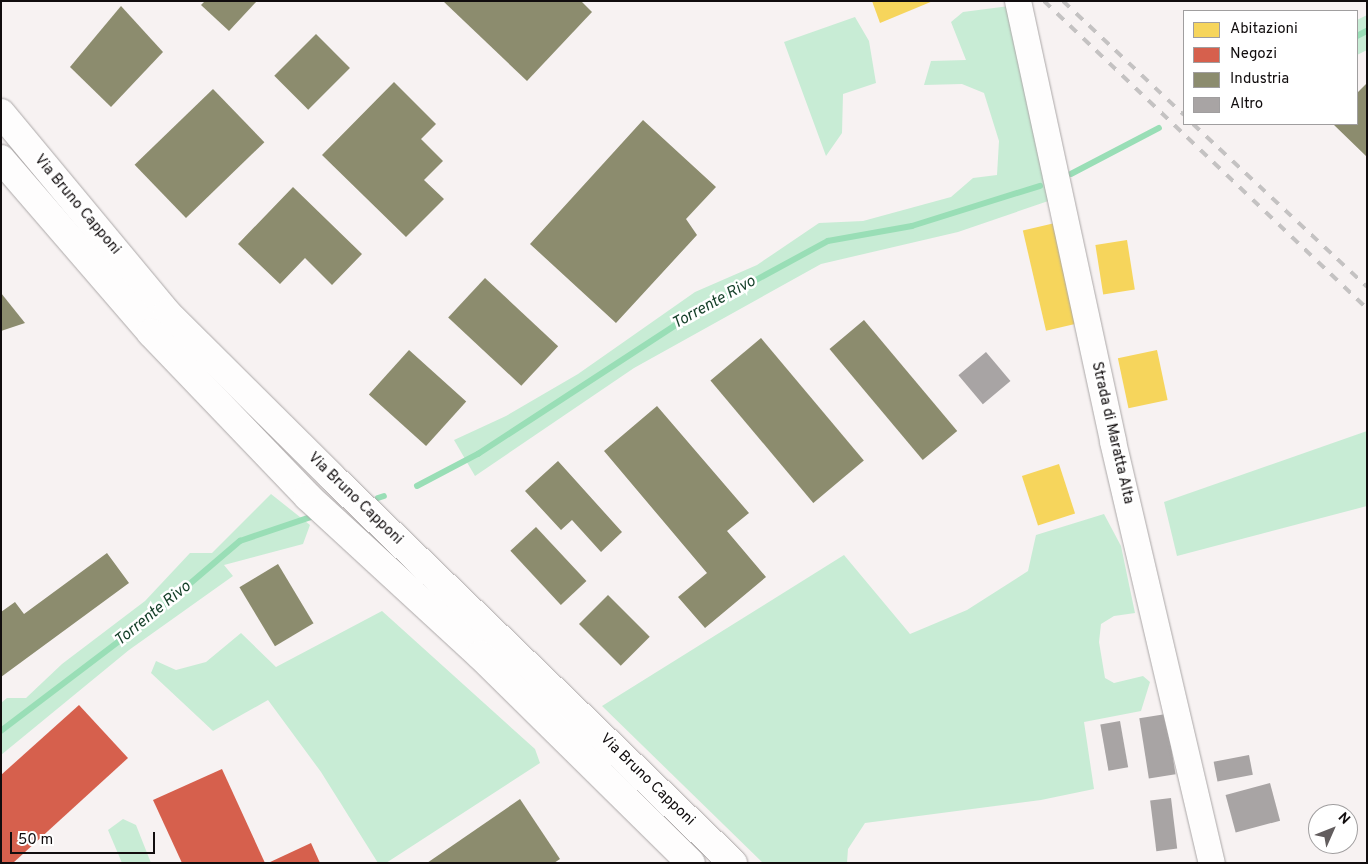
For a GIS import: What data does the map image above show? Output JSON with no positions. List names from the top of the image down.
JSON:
{
  "streets": {
    "main road": ["Via Bruno Capponi"],
    "street": ["Strada di Maratta Alta"]
  },
  "water": ["Torrente Rivo"],
  "legend": [
    "Abitazioni",
    "Negozi",
    "Industria",
    "Altro"
  ],
  "scale_bar": "50 m",
  "north": "top right"
}
